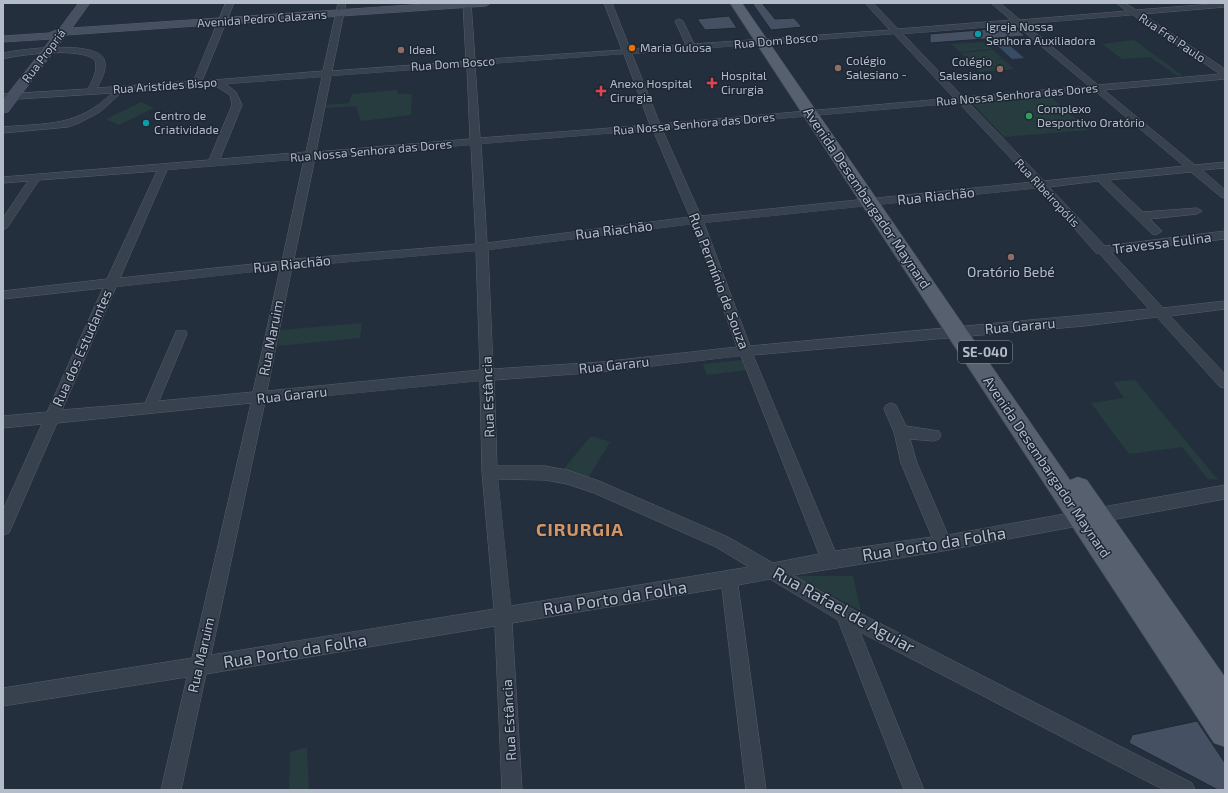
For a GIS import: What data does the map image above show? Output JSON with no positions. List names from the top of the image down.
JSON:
{
  "streets": {
    "main road": [
      "Avenida Pedro Calazans",
      "Rua Propriá",
      "Avenida Desembargador Maynard",
      "SE-040"
    ],
    "street": [
      "Rua Frei Paulo",
      "Rua Dom Bosco",
      "Rua Aristídes Bispo",
      "Rua Nossa Senhora das Dores",
      "Rua Ribeiropólis",
      "Rua Riachão",
      "Travessa Eulina",
      "Rua Permínio de Souza",
      "Rua Gararu",
      "Rua Maruim",
      "Rua dos Estudantes",
      "Rua Estância",
      "Rua Porto da Folha",
      "Rua Rafael de Aguiar"
    ]
  },
  "crossings": [
    ["Avenida Pedro Calazans", "Rua Propriá"],
    ["Avenida Pedro Calazans", "Rua Maruim"],
    ["Avenida Pedro Calazans", "Rua Estância"],
    ["Rua Frei Paulo", "Rua Dom Bosco"],
    ["Rua Frei Paulo", "Rua Nossa Senhora das Dores"],
    ["Rua Dom Bosco", "Rua Aristídes Bispo"],
    ["Rua Dom Bosco", "Rua Ribeiropólis"],
    ["Rua Dom Bosco", "Avenida Desembargador Maynard"],
    ["Rua Dom Bosco", "Rua Permínio de Souza"],
    ["Rua Dom Bosco", "Rua Maruim"],
    ["Rua Dom Bosco", "Rua Estância"],
    ["Rua Propriá", "Rua Aristídes Bispo"],
    ["Rua Aristídes Bispo", "Rua Maruim"],
    ["Rua Nossa Senhora das Dores", "Rua Ribeiropólis"],
    ["Rua Nossa Senhora das Dores", "Avenida Desembargador Maynard"],
    ["Rua Nossa Senhora das Dores", "Rua Permínio de Souza"],
    ["Rua Nossa Senhora das Dores", "Rua Maruim"],
    ["Rua Nossa Senhora das Dores", "Rua dos Estudantes"],
    ["Rua Nossa Senhora das Dores", "Rua Estância"],
    ["Rua Ribeiropólis", "Rua Riachão"],
    ["Rua Ribeiropólis", "Travessa Eulina"],
    ["Rua Ribeiropólis", "Rua Gararu"],
    ["Rua Riachão", "Avenida Desembargador Maynard"],
    ["Rua Riachão", "Rua Permínio de Souza"],
    ["Rua Riachão", "Rua Maruim"],
    ["Rua Riachão", "Rua dos Estudantes"],
    ["Rua Riachão", "Rua Estância"],
    ["Avenida Desembargador Maynard", "Rua Gararu"],
    ["Avenida Desembargador Maynard", "Rua Porto da Folha"],
    ["Rua Permínio de Souza", "Rua Gararu"],
    ["Rua Permínio de Souza", "Rua Porto da Folha"],
    ["Rua Gararu", "Rua Maruim"],
    ["Rua Gararu", "Rua dos Estudantes"],
    ["Rua Gararu", "Rua Estância"],
    ["Rua Maruim", "Rua Porto da Folha"],
    ["Rua Estância", "Rua Porto da Folha"],
    ["Rua Estância", "Rua Rafael de Aguiar"],
    ["Rua Porto da Folha", "Rua Rafael de Aguiar"]
  ],
  "districts": ["CIRURGIA"],
  "places": {
    "other": [
      "Igreja Nossa Senhora Auxiliadora",
      "Maria Gulosa",
      "Ideal",
      "Colégio Salesiano -",
      "Colégio Salesiano",
      "Complexo Desportivo Oratório",
      "Centro de Criatividade",
      "Oratório Bebé"
    ],
    "health": ["Hospital Cirurgia", "Anexo Hospital Cirurgia"]
  }
}
